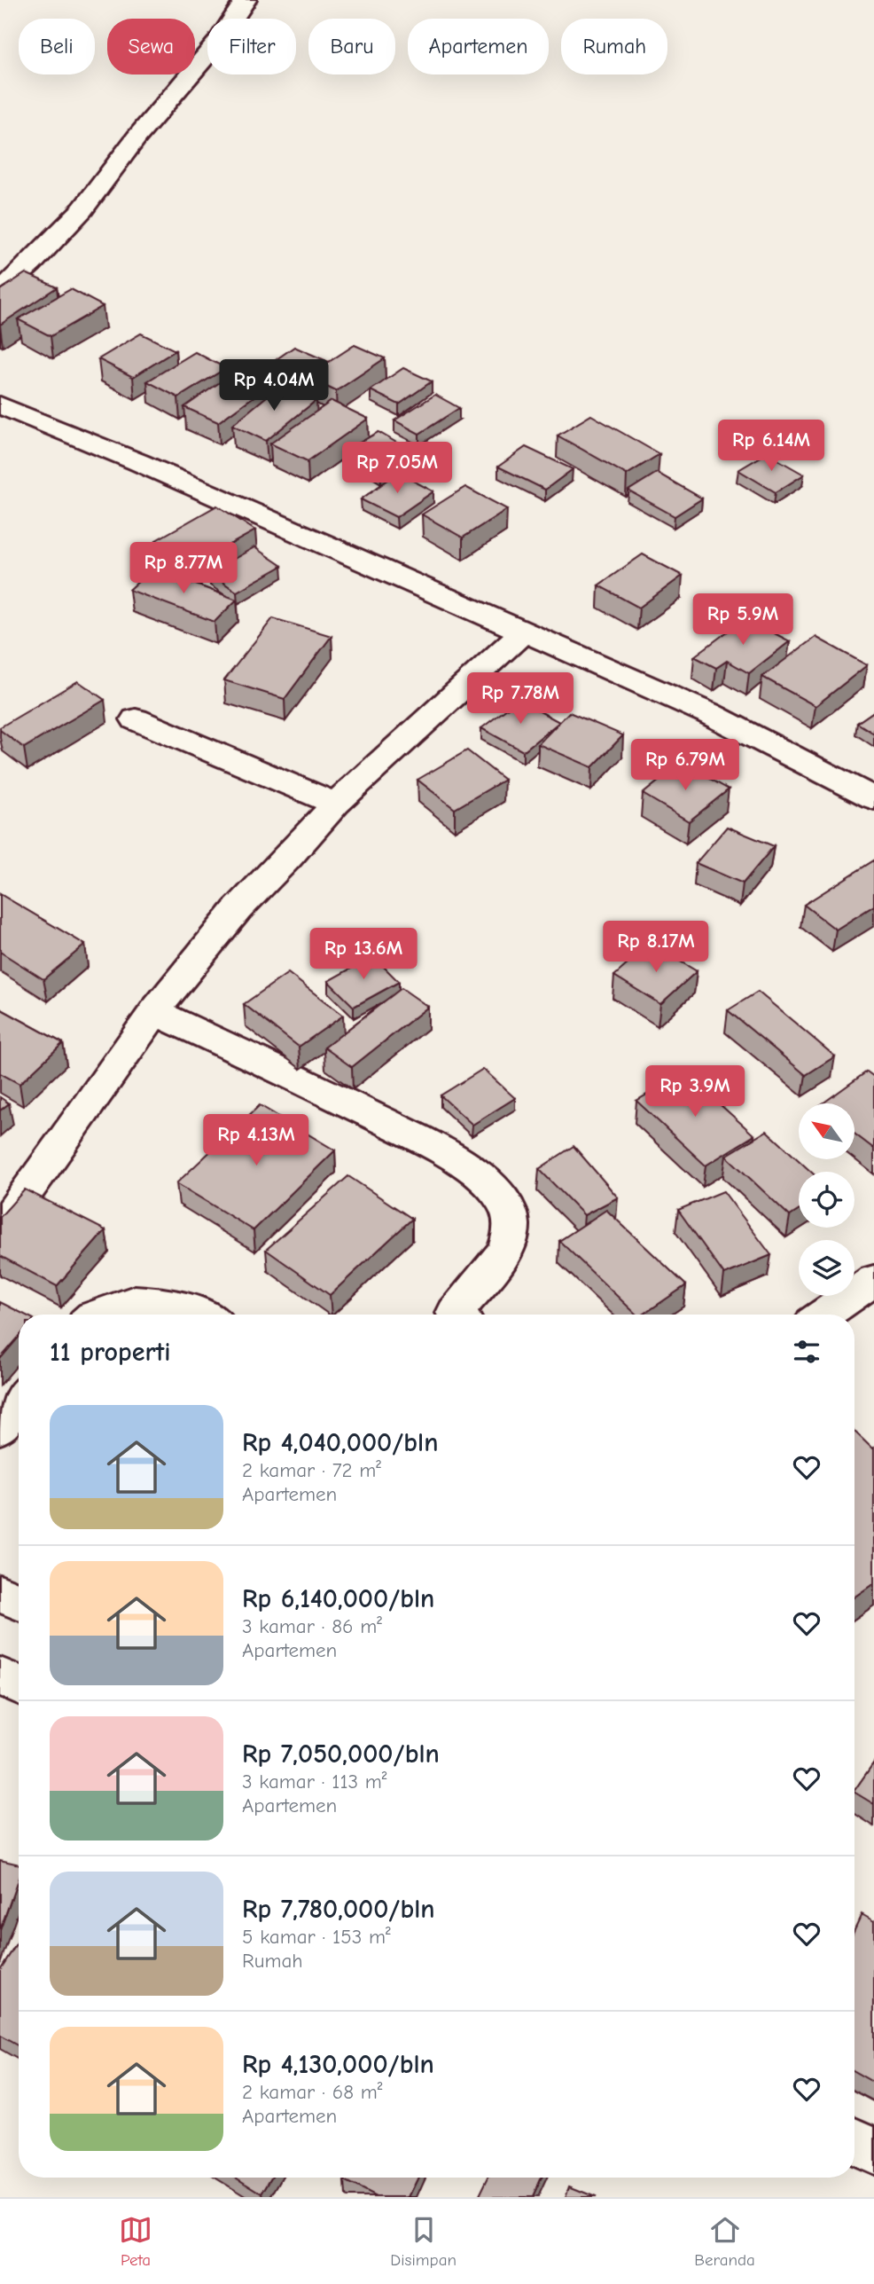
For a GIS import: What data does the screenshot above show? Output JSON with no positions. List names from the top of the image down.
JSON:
{
  "north": "top left",
  "page": {
    "chip": [
      "Beli",
      "Sewa",
      "Filter",
      "Baru",
      "Apartemen",
      "Rumah"
    ],
    "price": [
      "Rp 4.04M",
      "Rp 6.14M",
      "Rp 7.05M",
      "Rp 8.77M",
      "Rp 5.9M",
      "Rp 7.78M",
      "Rp 6.79M",
      "Rp 8.17M",
      "Rp 13.6M",
      "Rp 3.9M",
      "Rp 4.13M"
    ],
    "heading": "11 properti",
    "list": [
      {
        "name": "Rp 4,040,000/bln",
        "note": "2 kamar · 72 m² · Apartemen"
      },
      {
        "name": "Rp 6,140,000/bln",
        "note": "3 kamar · 86 m² · Apartemen"
      },
      {
        "name": "Rp 7,050,000/bln",
        "note": "3 kamar · 113 m² · Apartemen"
      },
      {
        "name": "Rp 7,780,000/bln",
        "note": "5 kamar · 153 m² · Rumah"
      },
      {
        "name": "Rp 4,130,000/bln",
        "note": "2 kamar · 68 m² · Apartemen"
      }
    ],
    "tabs": ["Peta", "Disimpan", "Beranda"]
  }
}
